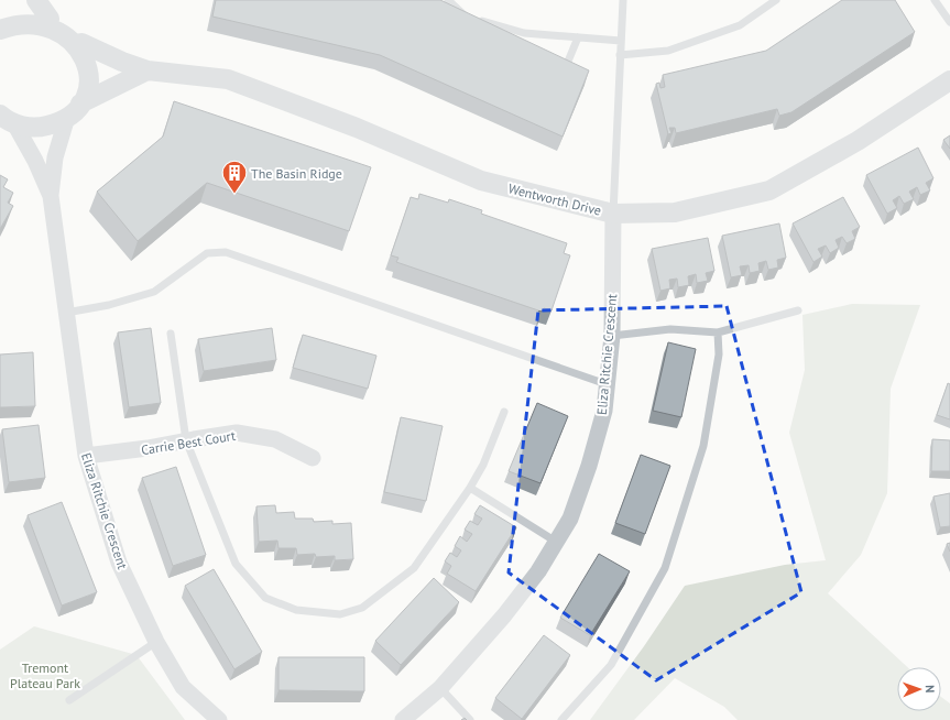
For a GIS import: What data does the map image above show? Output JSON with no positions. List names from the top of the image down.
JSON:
{
  "streets": {
    "street": ["Wentworth Drive", "Eliza Ritchie Crescent", "Carrie Best Court"]
  },
  "crossings": [
    ["Wentworth Drive", "Eliza Ritchie Crescent"],
    ["Eliza Ritchie Crescent", "Carrie Best Court"]
  ],
  "parks": ["Tremont Plateau Park"],
  "places": {
    "building": ["The Basin Ridge"]
  },
  "north": "right"
}
